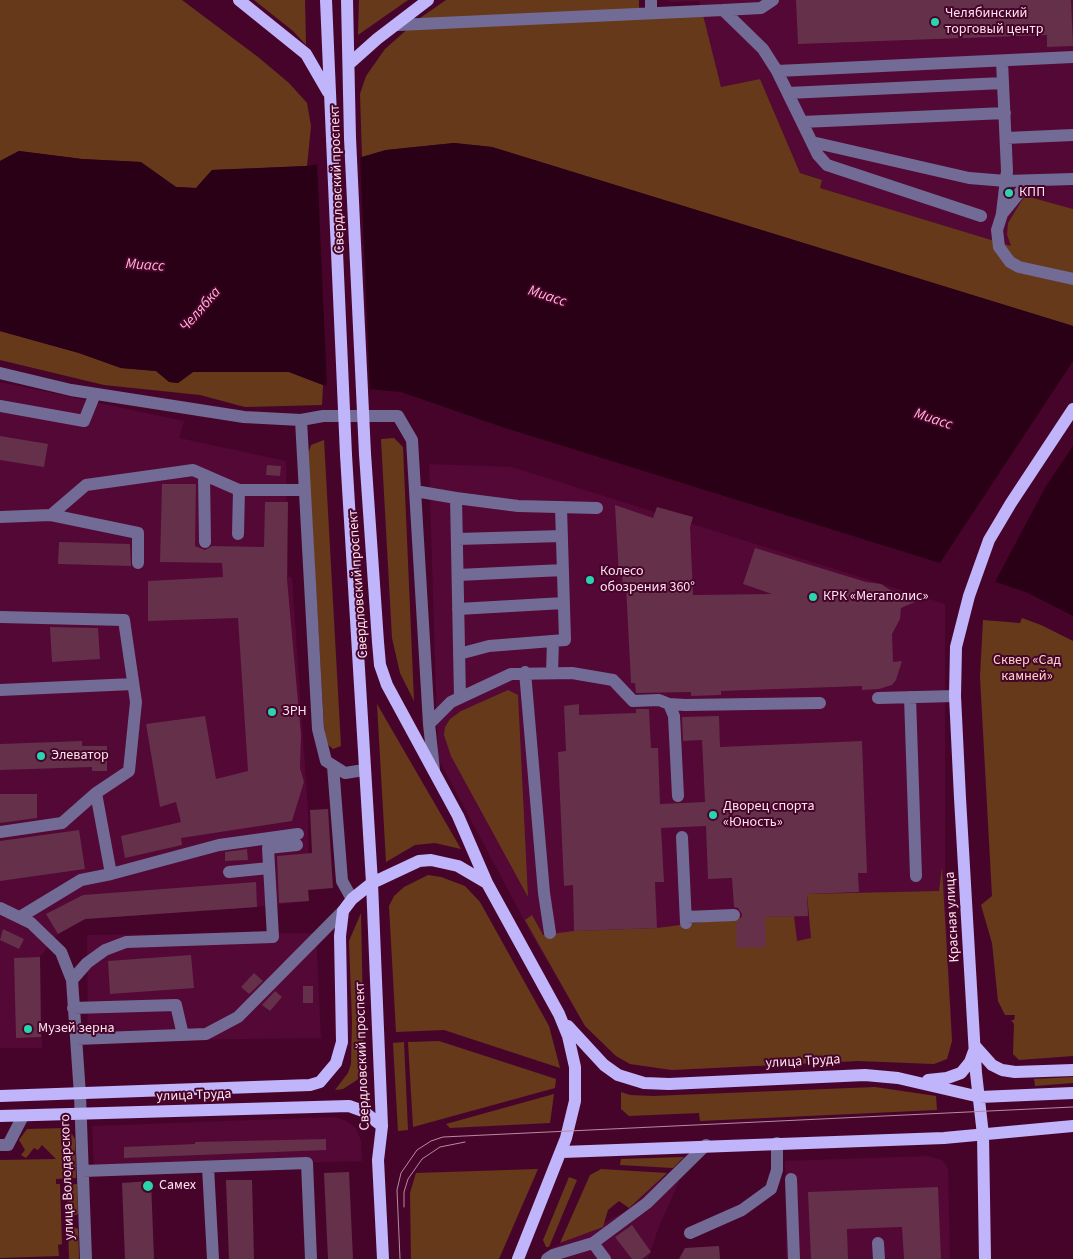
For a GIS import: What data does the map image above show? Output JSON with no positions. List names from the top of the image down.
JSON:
{
  "streets": {
    "main road": ["Свердловский проспект", "Красная улица", "улица Труда"],
    "street": ["улица Володарского"]
  },
  "crossings": [
    ["Свердловский проспект", "улица Труда"],
    ["Красная улица", "улица Труда"],
    ["улица Труда", "улица Володарского"]
  ],
  "water": ["Миасс", "Челябка"],
  "parks": ["Сквер «Сад камней»"],
  "places": [
    "Челябинский торговый центр",
    "КПП",
    "Колесо обозрения 360°",
    "КРК «Мегаполис»",
    "ЗРН",
    "Элеватор",
    "Дворец спорта «Юность»",
    "Музей зерна",
    "Самех"
  ]
}
